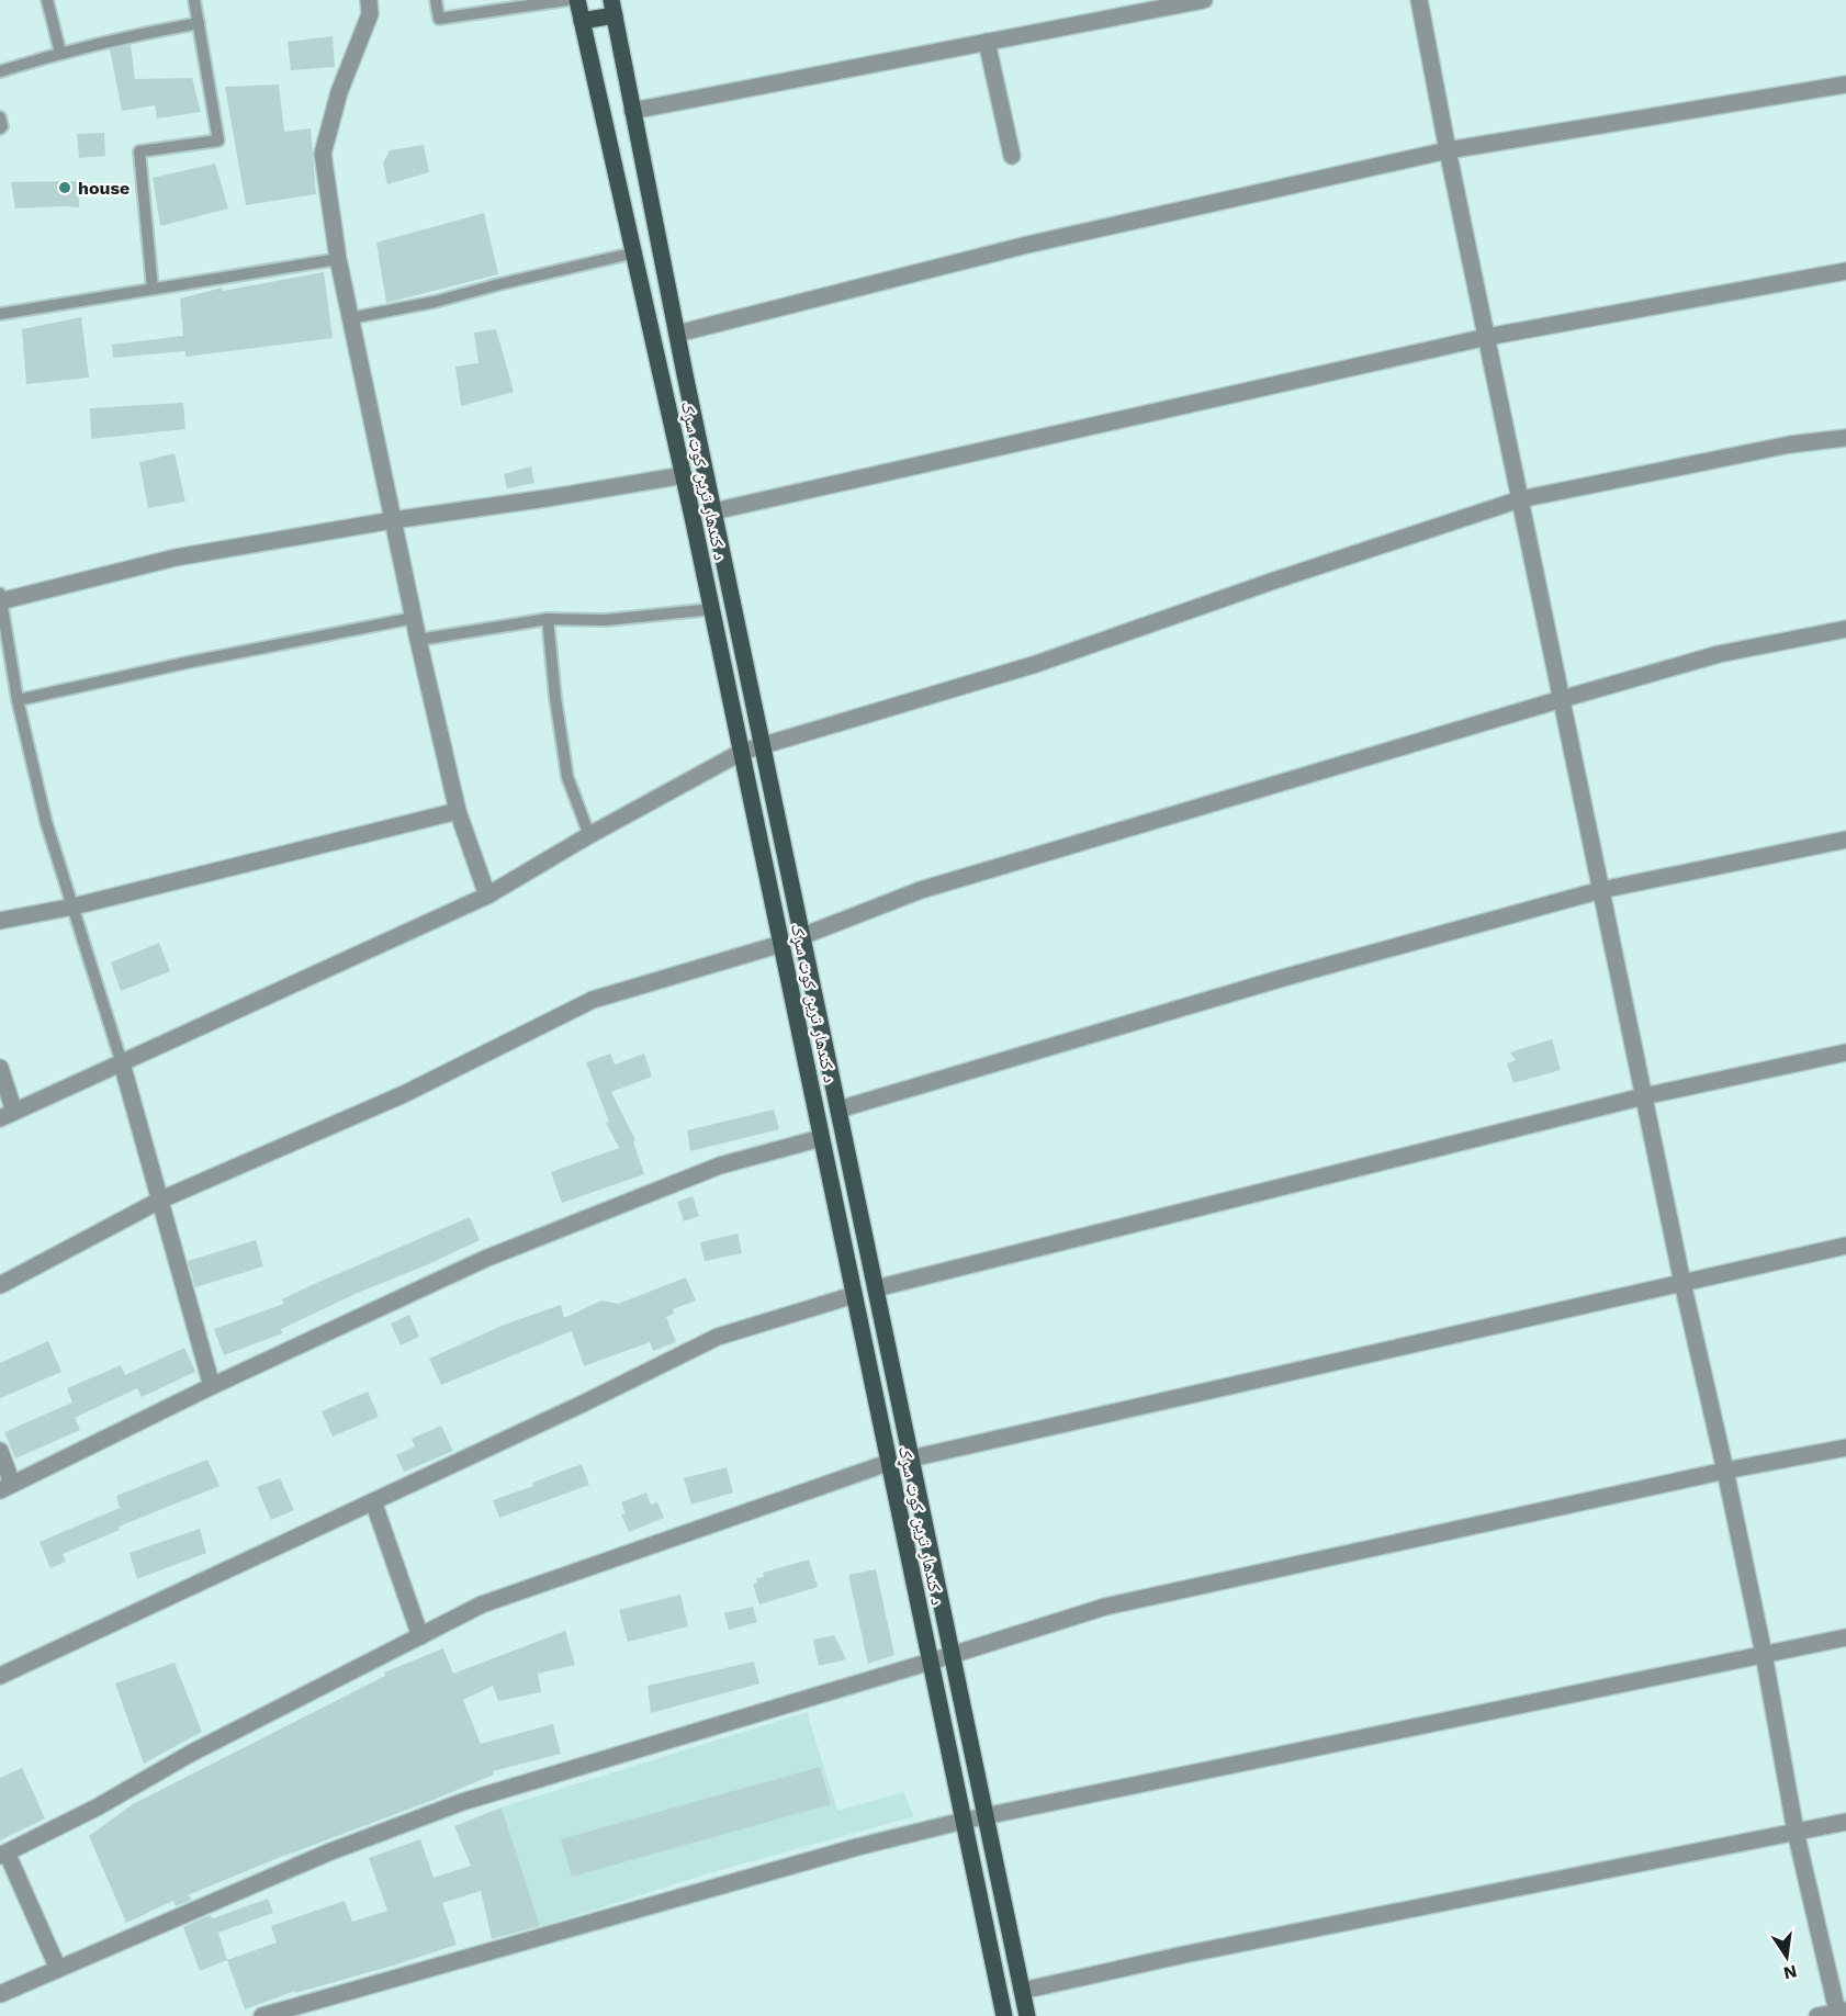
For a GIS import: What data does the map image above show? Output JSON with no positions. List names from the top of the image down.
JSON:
{
  "streets": {
    "main road": ["د کندهار ترين کوټ سړک"]
  },
  "places": ["house"],
  "north": "bottom"
}
